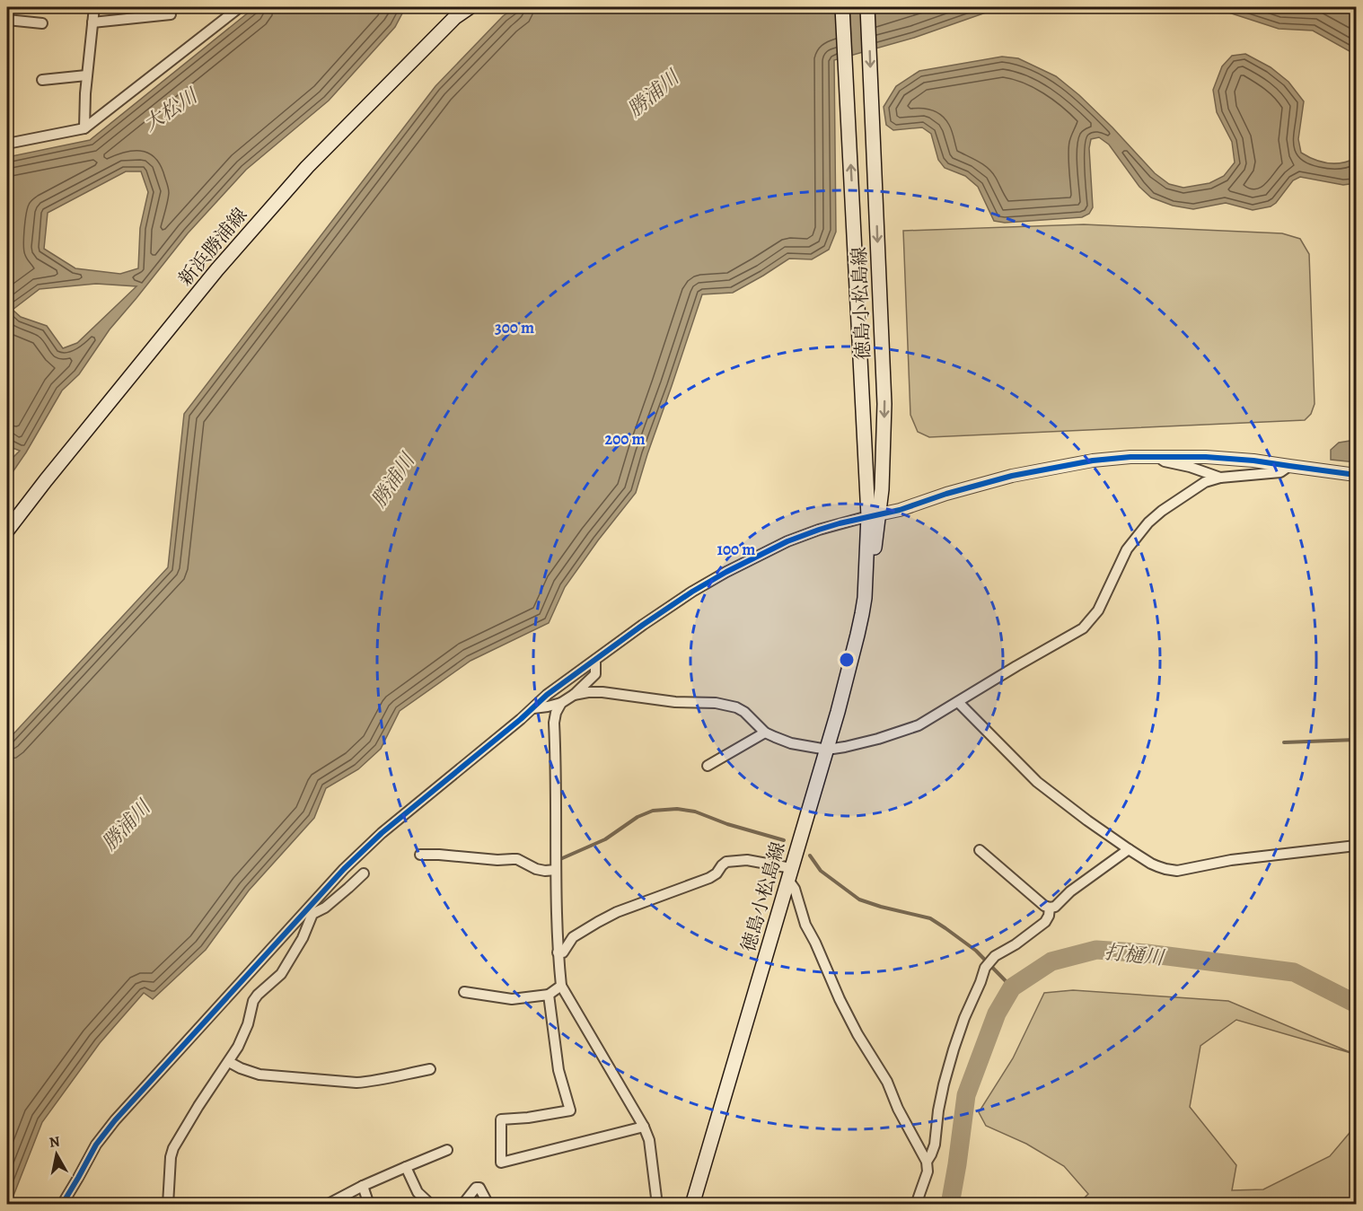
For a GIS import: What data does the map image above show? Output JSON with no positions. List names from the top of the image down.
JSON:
{
  "streets": {
    "main road": ["新浜勝浦線", "徳島小松島線"]
  },
  "water": ["勝浦川", "大松川", "打樋川"],
  "north": "top",
  "rings": ["300 m", "200 m", "100 m"]
}
